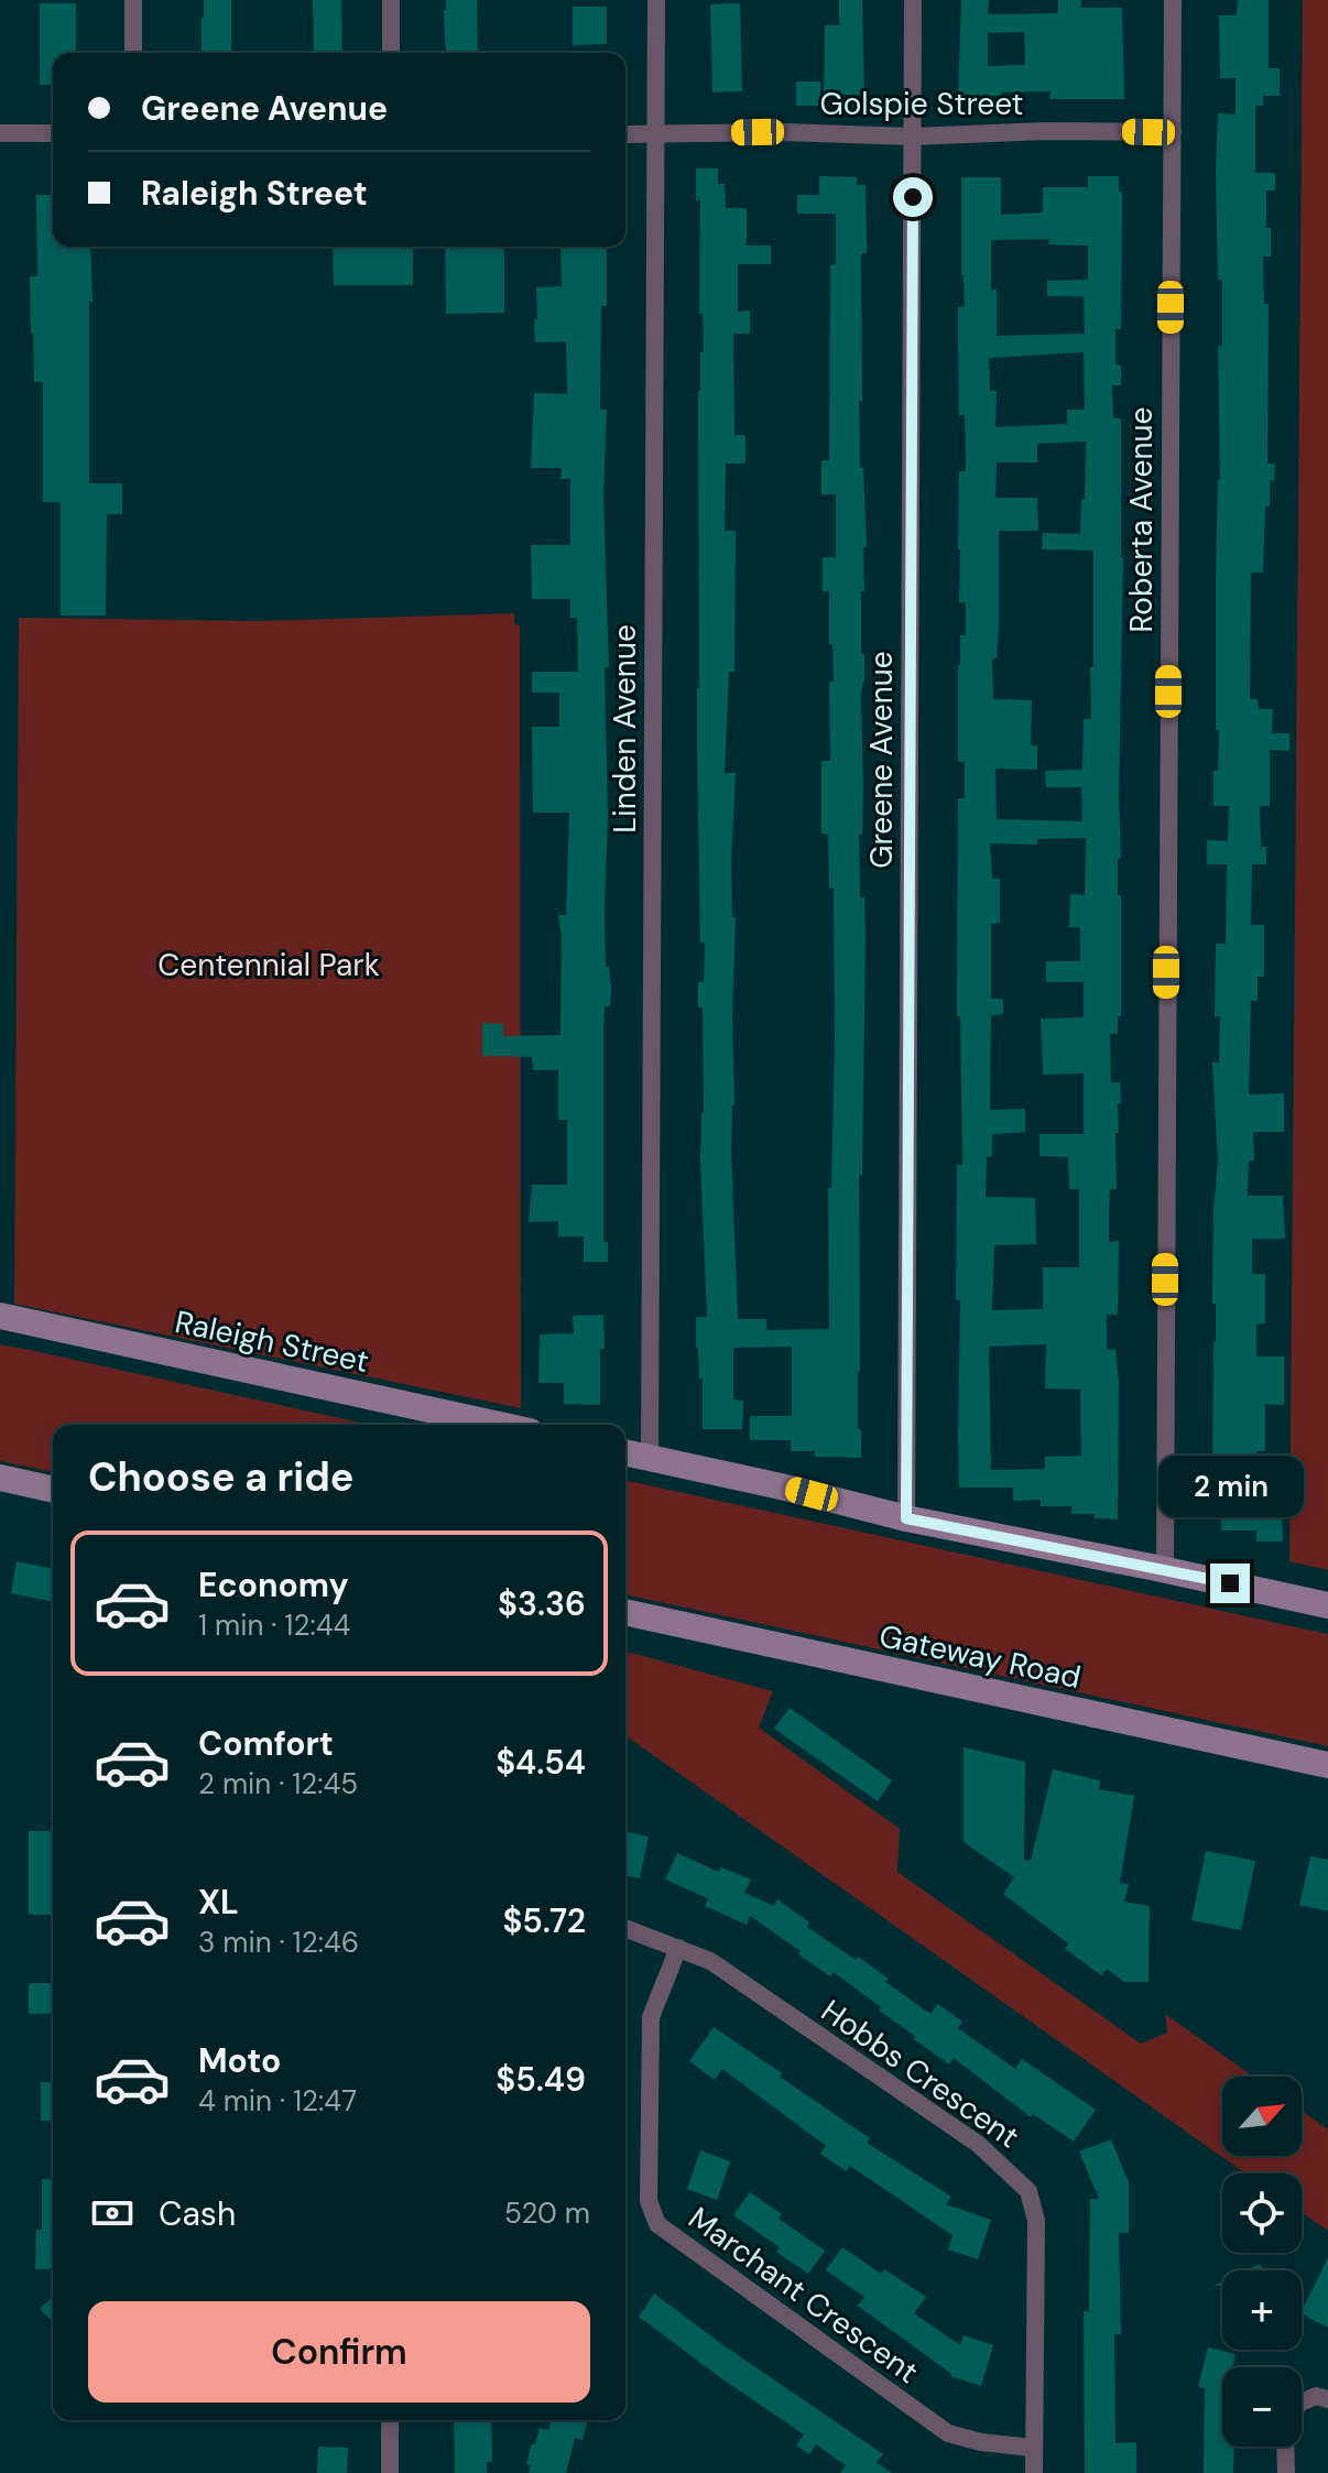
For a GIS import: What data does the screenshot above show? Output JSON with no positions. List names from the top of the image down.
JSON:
{
  "streets": {
    "street": [
      "Golspie Street",
      "Roberta Avenue",
      "Linden Avenue",
      "Greene Avenue",
      "Raleigh Street",
      "Gateway Road",
      "Hobbs Crescent",
      "Marchant Crescent"
    ]
  },
  "crossings": [
    ["Golspie Street", "Roberta Avenue"],
    ["Golspie Street", "Linden Avenue"],
    ["Golspie Street", "Greene Avenue"],
    ["Hobbs Crescent", "Marchant Crescent"]
  ],
  "parks": ["Centennial Park"],
  "north": "top right",
  "page": {
    "banner": ["Greene Avenue", "Raleigh Street"],
    "heading": "Choose a ride",
    "bubble": "2 min",
    "list": [
      {
        "name": "Economy",
        "note": "1 min · 12:44",
        "value": "$3.36"
      },
      {
        "name": "Comfort",
        "note": "2 min · 12:45",
        "value": "$4.54"
      },
      {
        "name": "XL",
        "note": "3 min · 12:46",
        "value": "$5.72"
      },
      {
        "name": "Moto",
        "note": "4 min · 12:47",
        "value": "$5.49"
      }
    ],
    "map_buttons": ["+", "−"],
    "pay": ["Cash", "520 m"],
    "buttons": "Confirm"
  }
}
